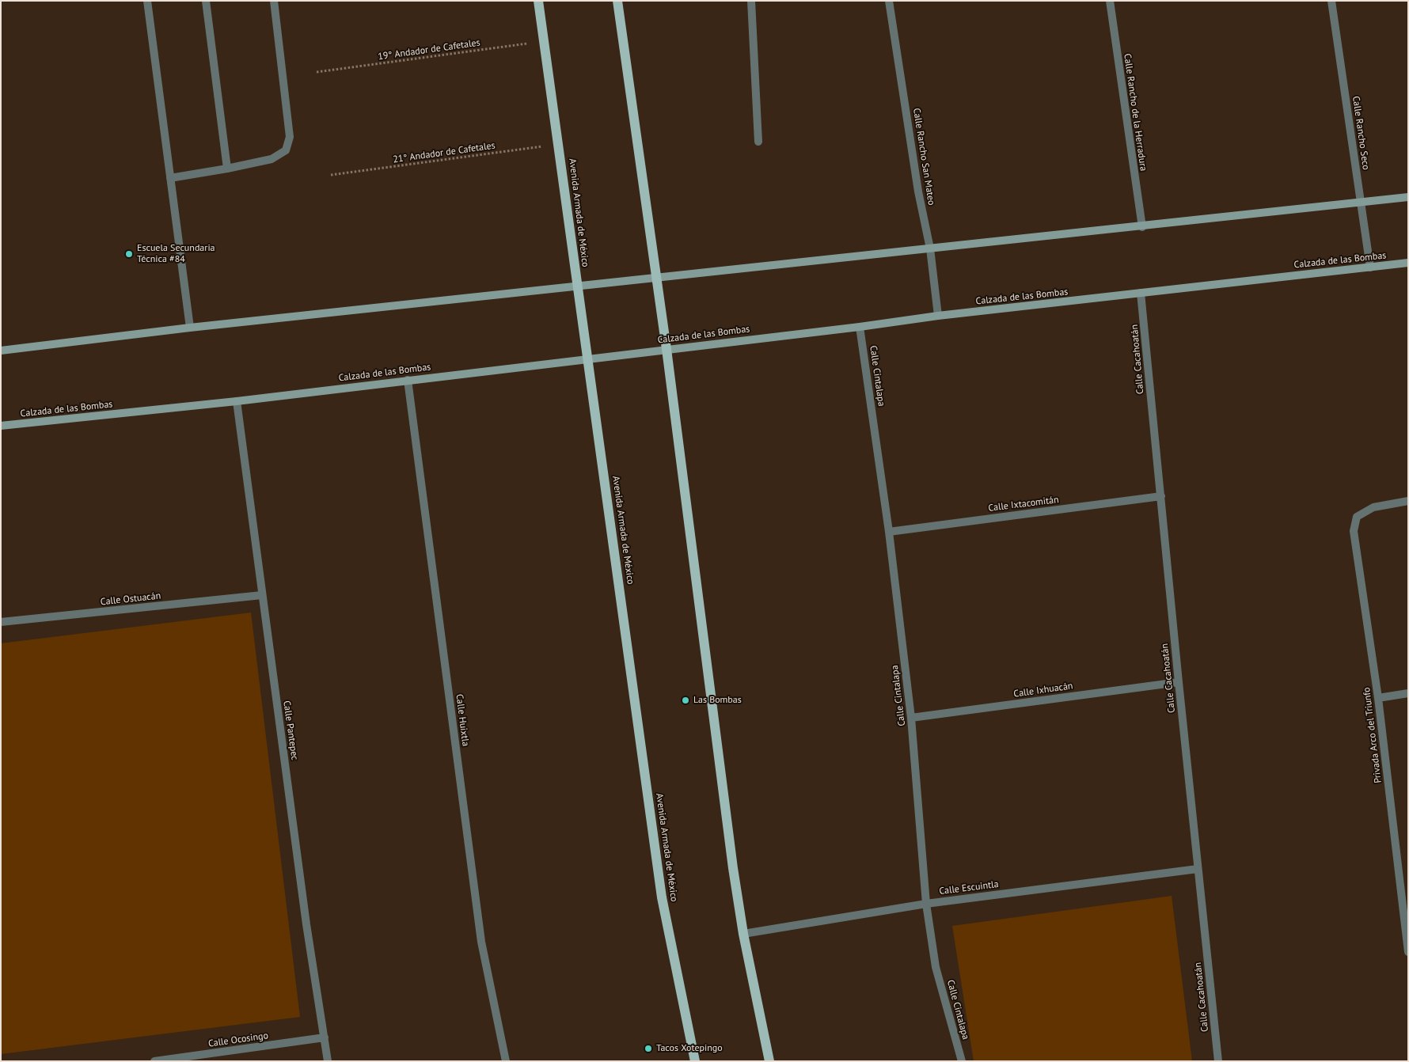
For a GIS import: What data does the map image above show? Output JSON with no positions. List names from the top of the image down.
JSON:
{
  "streets": {
    "main road": ["Avenida Armada de México", "Calzada de las Bombas"],
    "street": [
      "Calle Rancho de la Herradura",
      "Calle Rancho Seco",
      "Calle Rancho San Mateo",
      "Calle Cacahoatán",
      "Calle Cintalapa",
      "Calle Ixtacomitán",
      "Calle Ostuacán",
      "Calle Ixhuacán",
      "Calle Huixtla",
      "Calle Pantepec",
      "Privada Arco del Triunfo",
      "Calle Escuintla",
      "Calle Ocosingo"
    ],
    "path": ["19° Andador de Cafetales", "21° Andador de Cafetales"]
  },
  "crossings": [
    ["19° Andador de Cafetales", "Avenida Armada de México"],
    ["Calle Rancho Seco", "Calzada de las Bombas"],
    ["21° Andador de Cafetales", "Avenida Armada de México"],
    ["Calle Rancho San Mateo", "Calzada de las Bombas"],
    ["Avenida Armada de México", "Calzada de las Bombas"],
    ["Calzada de las Bombas", "Calle Cacahoatán"],
    ["Calzada de las Bombas", "Calle Cintalapa"],
    ["Calzada de las Bombas", "Calle Huixtla"],
    ["Calzada de las Bombas", "Calle Pantepec"],
    ["Calle Cacahoatán", "Calle Ixtacomitán"],
    ["Calle Cacahoatán", "Calle Ixhuacán"],
    ["Calle Cacahoatán", "Calle Escuintla"],
    ["Calle Cintalapa", "Calle Ixtacomitán"],
    ["Calle Cintalapa", "Calle Ixhuacán"],
    ["Calle Cintalapa", "Calle Escuintla"],
    ["Calle Ostuacán", "Calle Pantepec"],
    ["Calle Pantepec", "Calle Ocosingo"]
  ],
  "places": ["Escuela Secundaria Técnica #84", "Las Bombas", "Tacos Xotepingo"]
}
